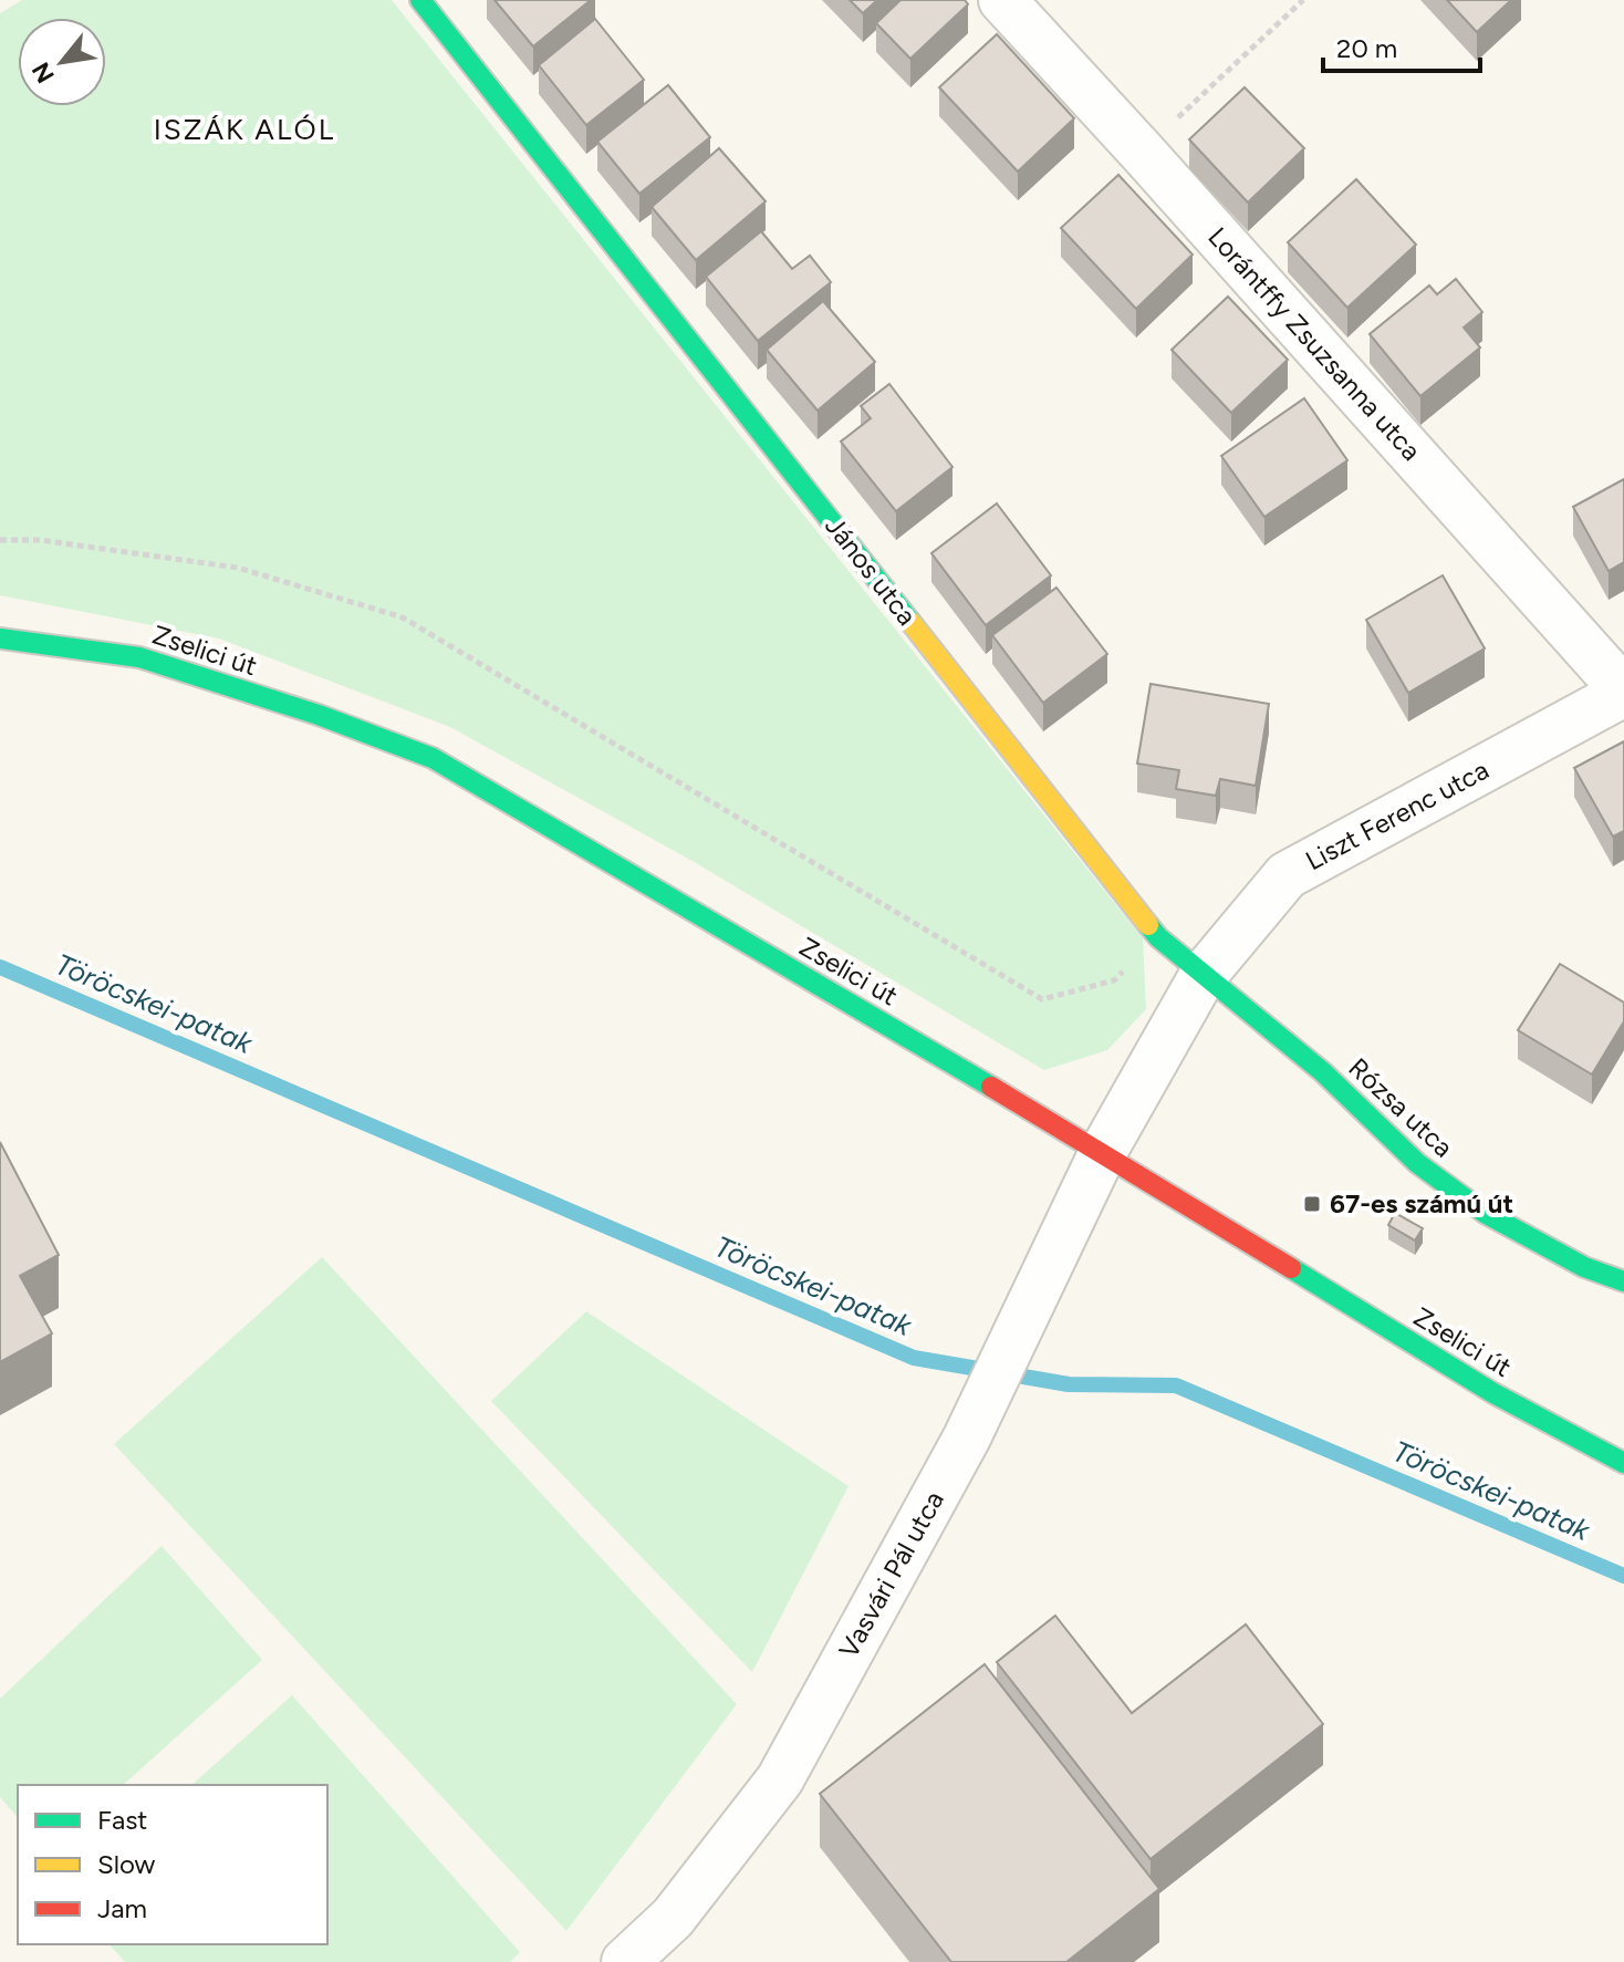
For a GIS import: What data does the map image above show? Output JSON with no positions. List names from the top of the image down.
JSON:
{
  "streets": {
    "main road": ["János utca", "Zselici út", "Rózsa utca"],
    "street": ["Lorántffy Zsuzsanna utca", "Liszt Ferenc utca", "Vasvári Pál utca"]
  },
  "crossings": [
    ["Lorántffy Zsuzsanna utca", "Liszt Ferenc utca"],
    ["János utca", "Liszt Ferenc utca"],
    ["János utca", "Rózsa utca"],
    ["Zselici út", "Vasvári Pál utca"],
    ["Liszt Ferenc utca", "Rózsa utca"]
  ],
  "districts": ["ISZÁK ALÓL"],
  "water": ["Töröcskei-patak"],
  "places": {
    "transit": ["67-es számú út"]
  },
  "legend": ["Fast", "Slow", "Jam"],
  "scale_bar": "20 m",
  "north": "bottom left"
}
